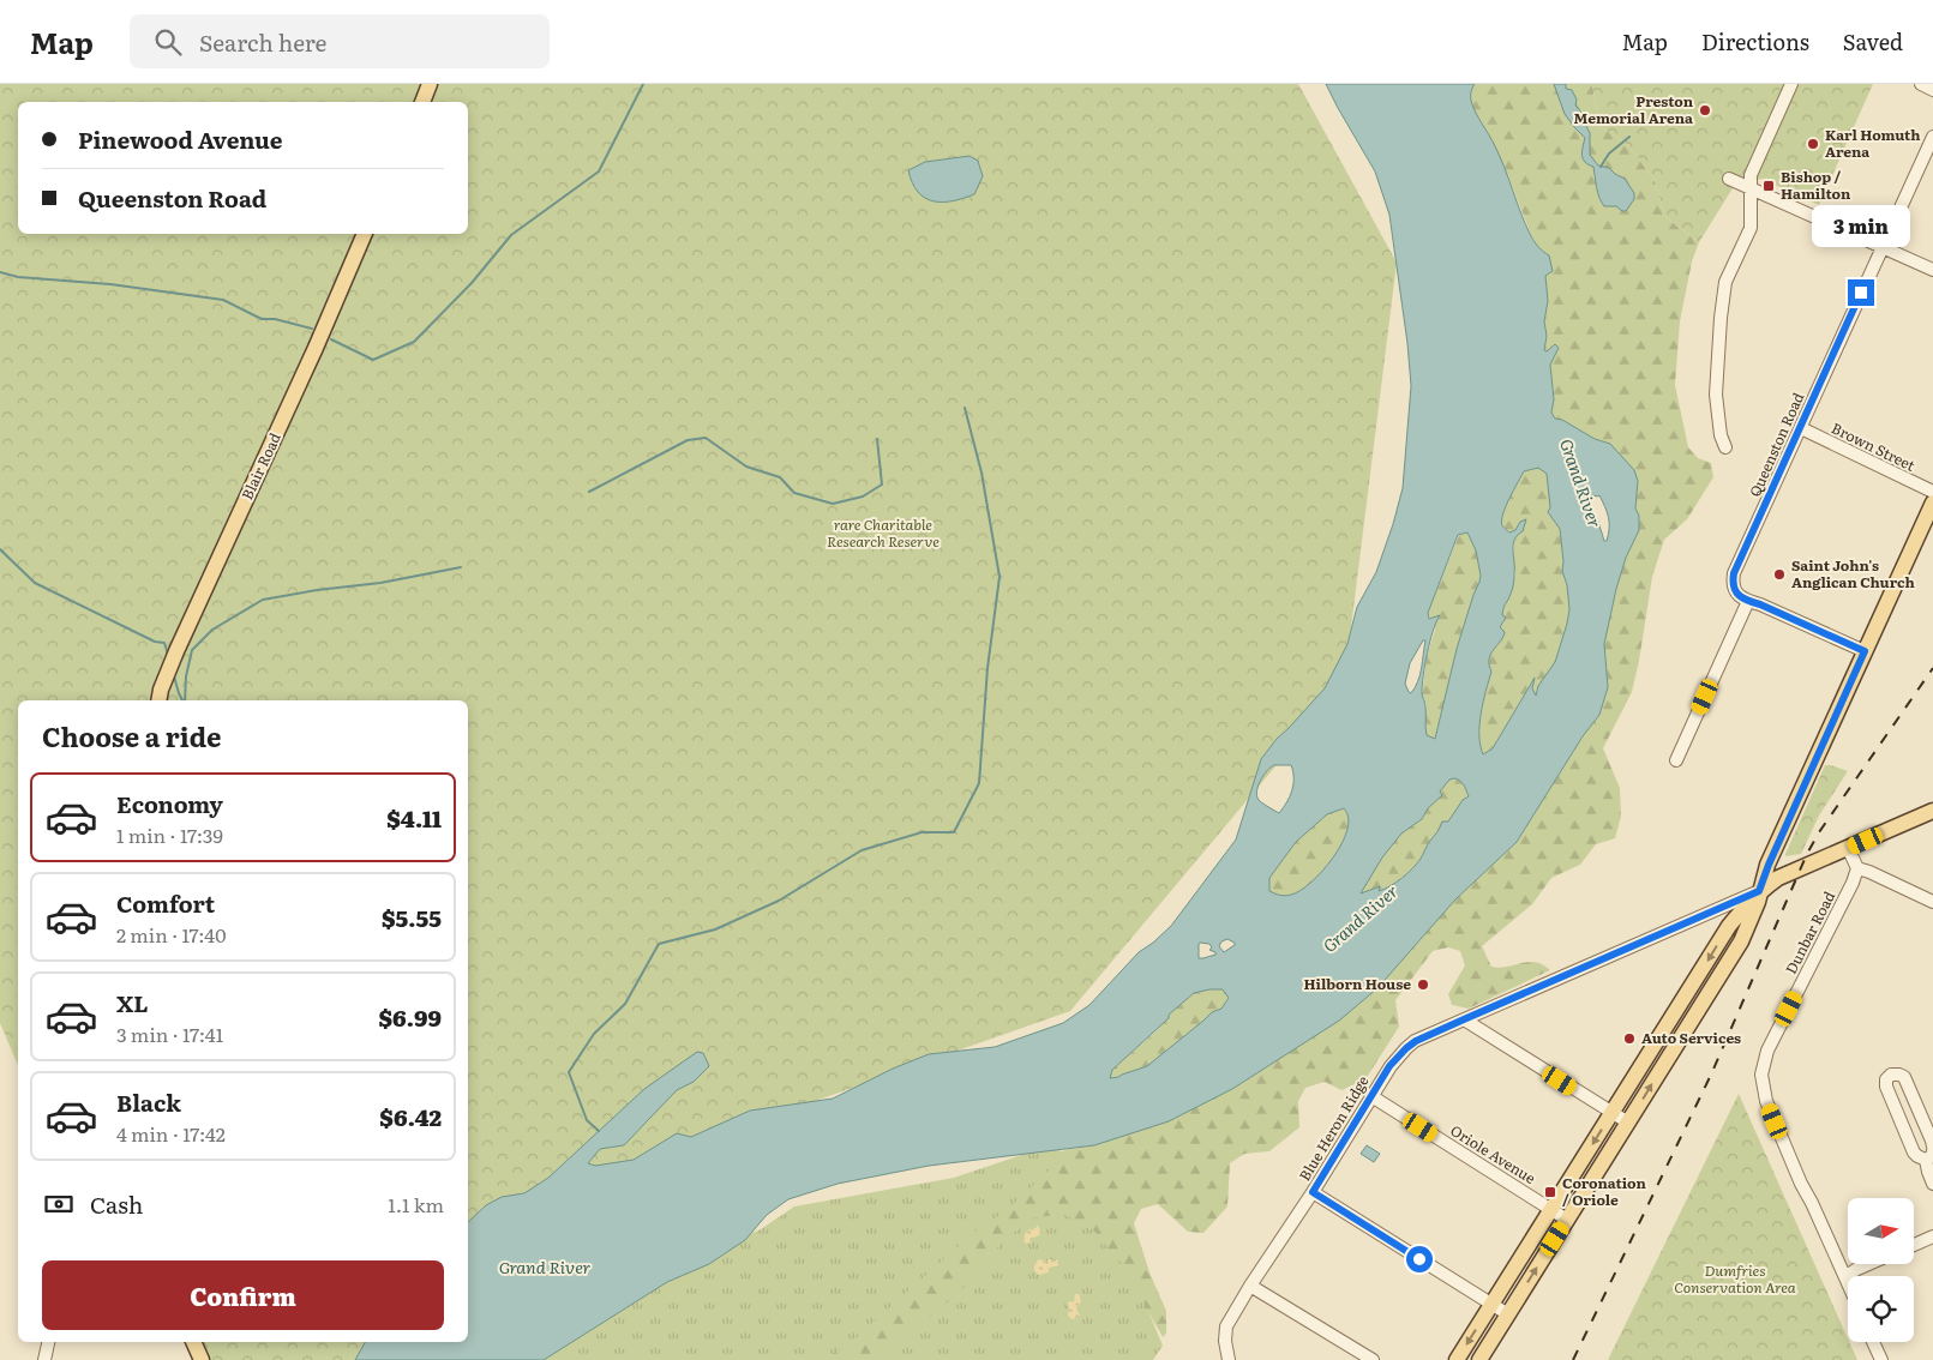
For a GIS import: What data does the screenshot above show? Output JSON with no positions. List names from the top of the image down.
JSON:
{
  "streets": {
    "main road": ["Blair Road"],
    "street": [
      "Queenston Road",
      "Brown Street",
      "Dunbar Road",
      "Blue Heron Ridge",
      "Oriole Avenue"
    ]
  },
  "crossings": [
    ["Queenston Road", "Brown Street"],
    ["Blue Heron Ridge", "Oriole Avenue"]
  ],
  "water": ["Grand River"],
  "parks": ["rare Charitable Research Reserve", "Dumfries Conservation Area"],
  "places": {
    "other": [
      "Preston Memorial Arena",
      "Karl Homuth Arena",
      "Saint John's Anglican Church",
      "Hilborn House",
      "Auto Services"
    ],
    "transit": ["Bishop / Hamilton", "Coronation / Oriole"]
  },
  "north": "right",
  "page": {
    "header": "Map",
    "search": "Search here",
    "nav": ["Map", "Directions", "Saved"],
    "banner": ["Pinewood Avenue", "Queenston Road"],
    "bubble": "3 min",
    "heading": "Choose a ride",
    "list": [
      {
        "name": "Economy",
        "note": "1 min · 17:39",
        "value": "$4.11"
      },
      {
        "name": "Comfort",
        "note": "2 min · 17:40",
        "value": "$5.55"
      },
      {
        "name": "XL",
        "note": "3 min · 17:41",
        "value": "$6.99"
      },
      {
        "name": "Black",
        "note": "4 min · 17:42",
        "value": "$6.42"
      }
    ],
    "pay": ["Cash", "1.1 km"],
    "buttons": "Confirm"
  }
}
